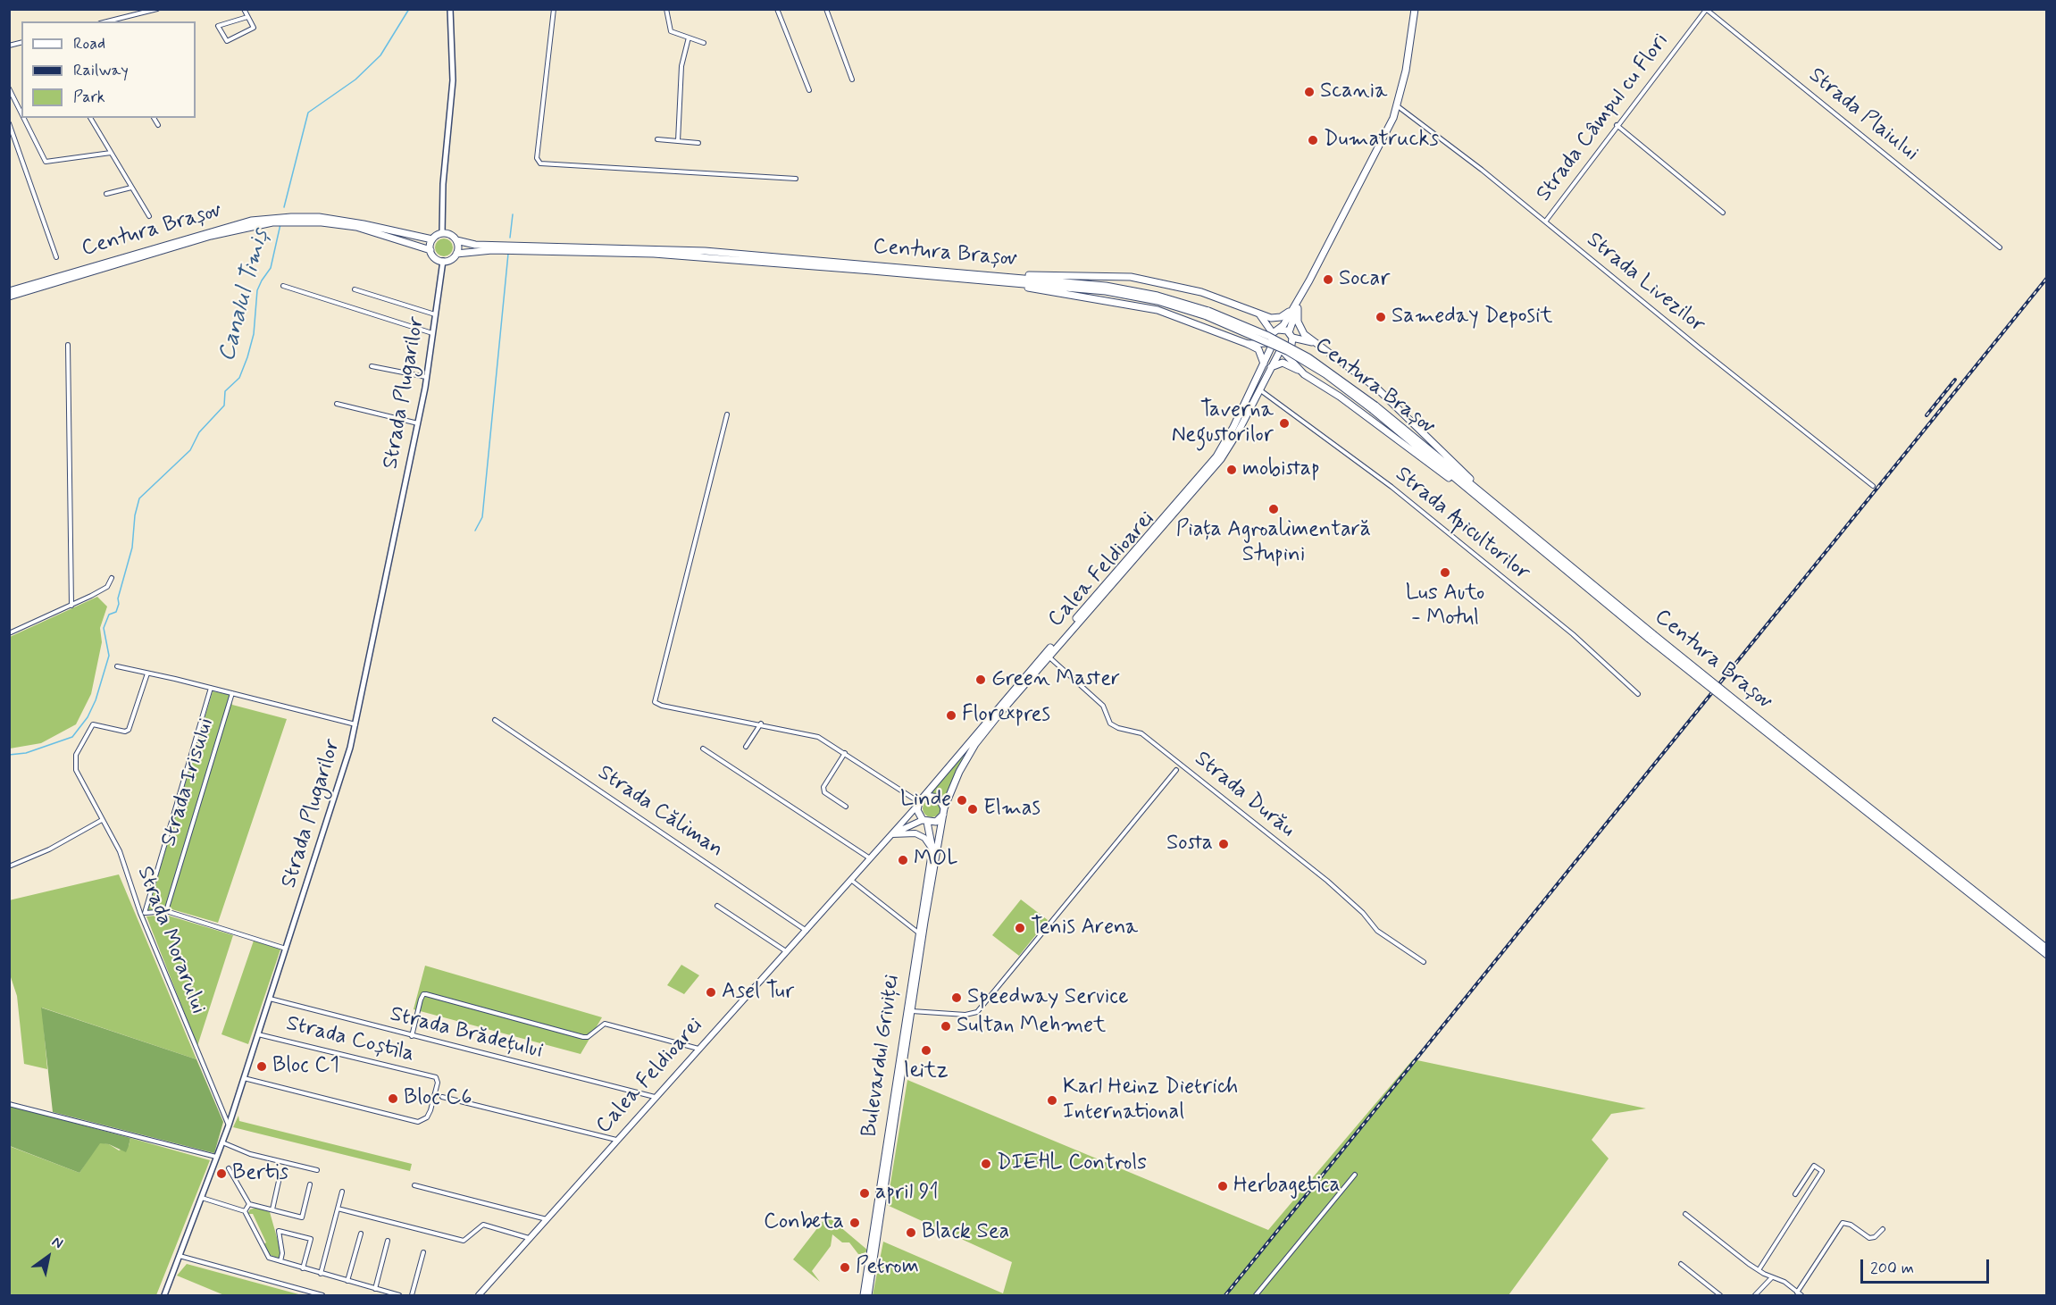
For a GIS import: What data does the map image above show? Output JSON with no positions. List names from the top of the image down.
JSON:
{
  "streets": {
    "main road": ["Centura Brașov", "Calea Feldioarei", "Bulevardul Griviței"],
    "street": [
      "Strada Plaiului",
      "Strada Câmpul cu Flori",
      "Strada Livezilor",
      "Strada Plugarilor",
      "Strada Apicultorilor",
      "Strada Irisului",
      "Strada Durău",
      "Strada Căliman",
      "Strada Morarului",
      "Strada Brădețului",
      "Strada Coștila"
    ]
  },
  "crossings": [
    ["Strada Plaiului", "Strada Câmpul cu Flori"],
    ["Strada Câmpul cu Flori", "Strada Livezilor"],
    ["Centura Brașov", "Strada Plugarilor"],
    ["Strada Plugarilor", "Strada Morarului"],
    ["Strada Plugarilor", "Strada Brădețului"],
    ["Strada Plugarilor", "Strada Coștila"],
    ["Strada Apicultorilor", "Calea Feldioarei"],
    ["Calea Feldioarei", "Strada Durău"],
    ["Calea Feldioarei", "Strada Căliman"],
    ["Calea Feldioarei", "Strada Brădețului"],
    ["Calea Feldioarei", "Bulevardul Griviței"]
  ],
  "water": ["Canalul Timiș"],
  "places": [
    "Scania",
    "Dumatrucks",
    "Socar",
    "Sameday Deposit",
    "Taverna Negustorilor",
    "mobistap",
    "Piața Agroalimentară Stupini",
    "Lus Auto - Motul",
    "Green Master",
    "Florexpres",
    "Linde",
    "Elmas",
    "Sosta",
    "MOL",
    "Tenis Arena",
    "Asel Tur",
    "Speedway Service",
    "Sultan Mehmet",
    "leitz",
    "Bloc C1",
    "Bloc C6",
    "Karl Heinz Dietrich International",
    "DIEHL Controls",
    "Bertis",
    "Herbagetica",
    "april 91",
    "Conbeta",
    "Black Sea",
    "Petrom"
  ],
  "legend": ["Road", "Railway", "Park"],
  "scale_bar": "200 m",
  "north": "top right"
}
